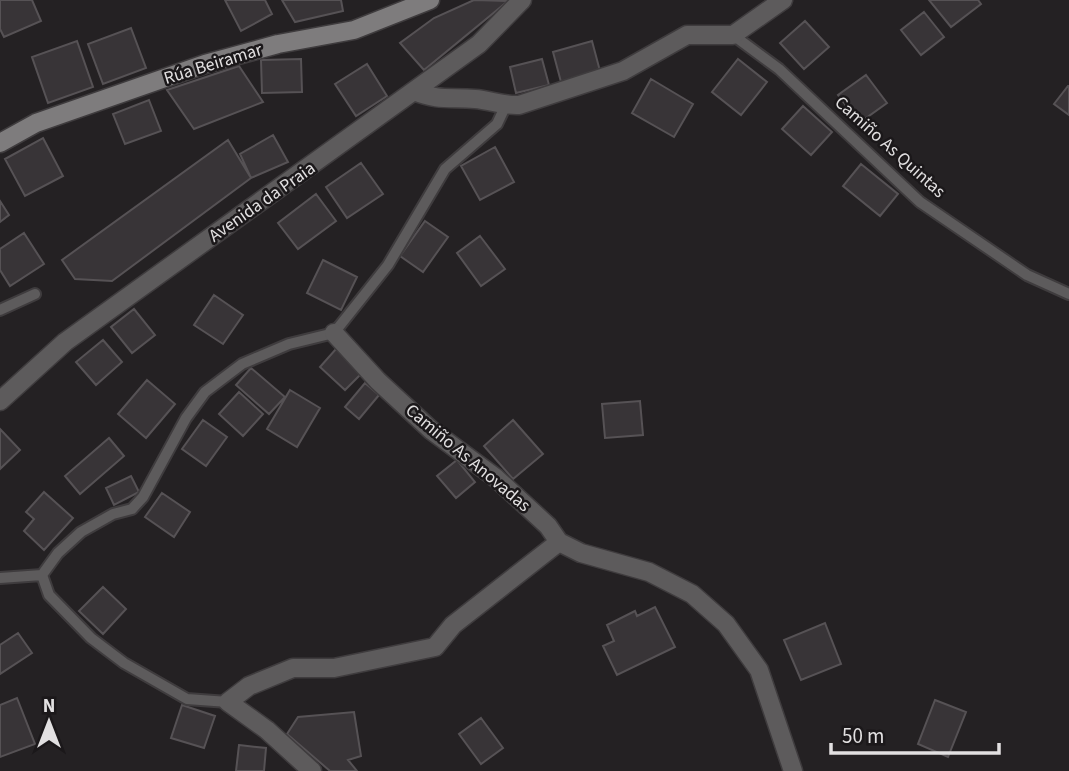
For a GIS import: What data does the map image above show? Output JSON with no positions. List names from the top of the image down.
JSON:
{
  "streets": {
    "street": ["Rúa Beiramar", "Avenida da Praia", "Camiño As Anovadas"],
    "lane": ["Camiño As Quintas"]
  },
  "scale_bar": "50 m",
  "north": "top"
}
